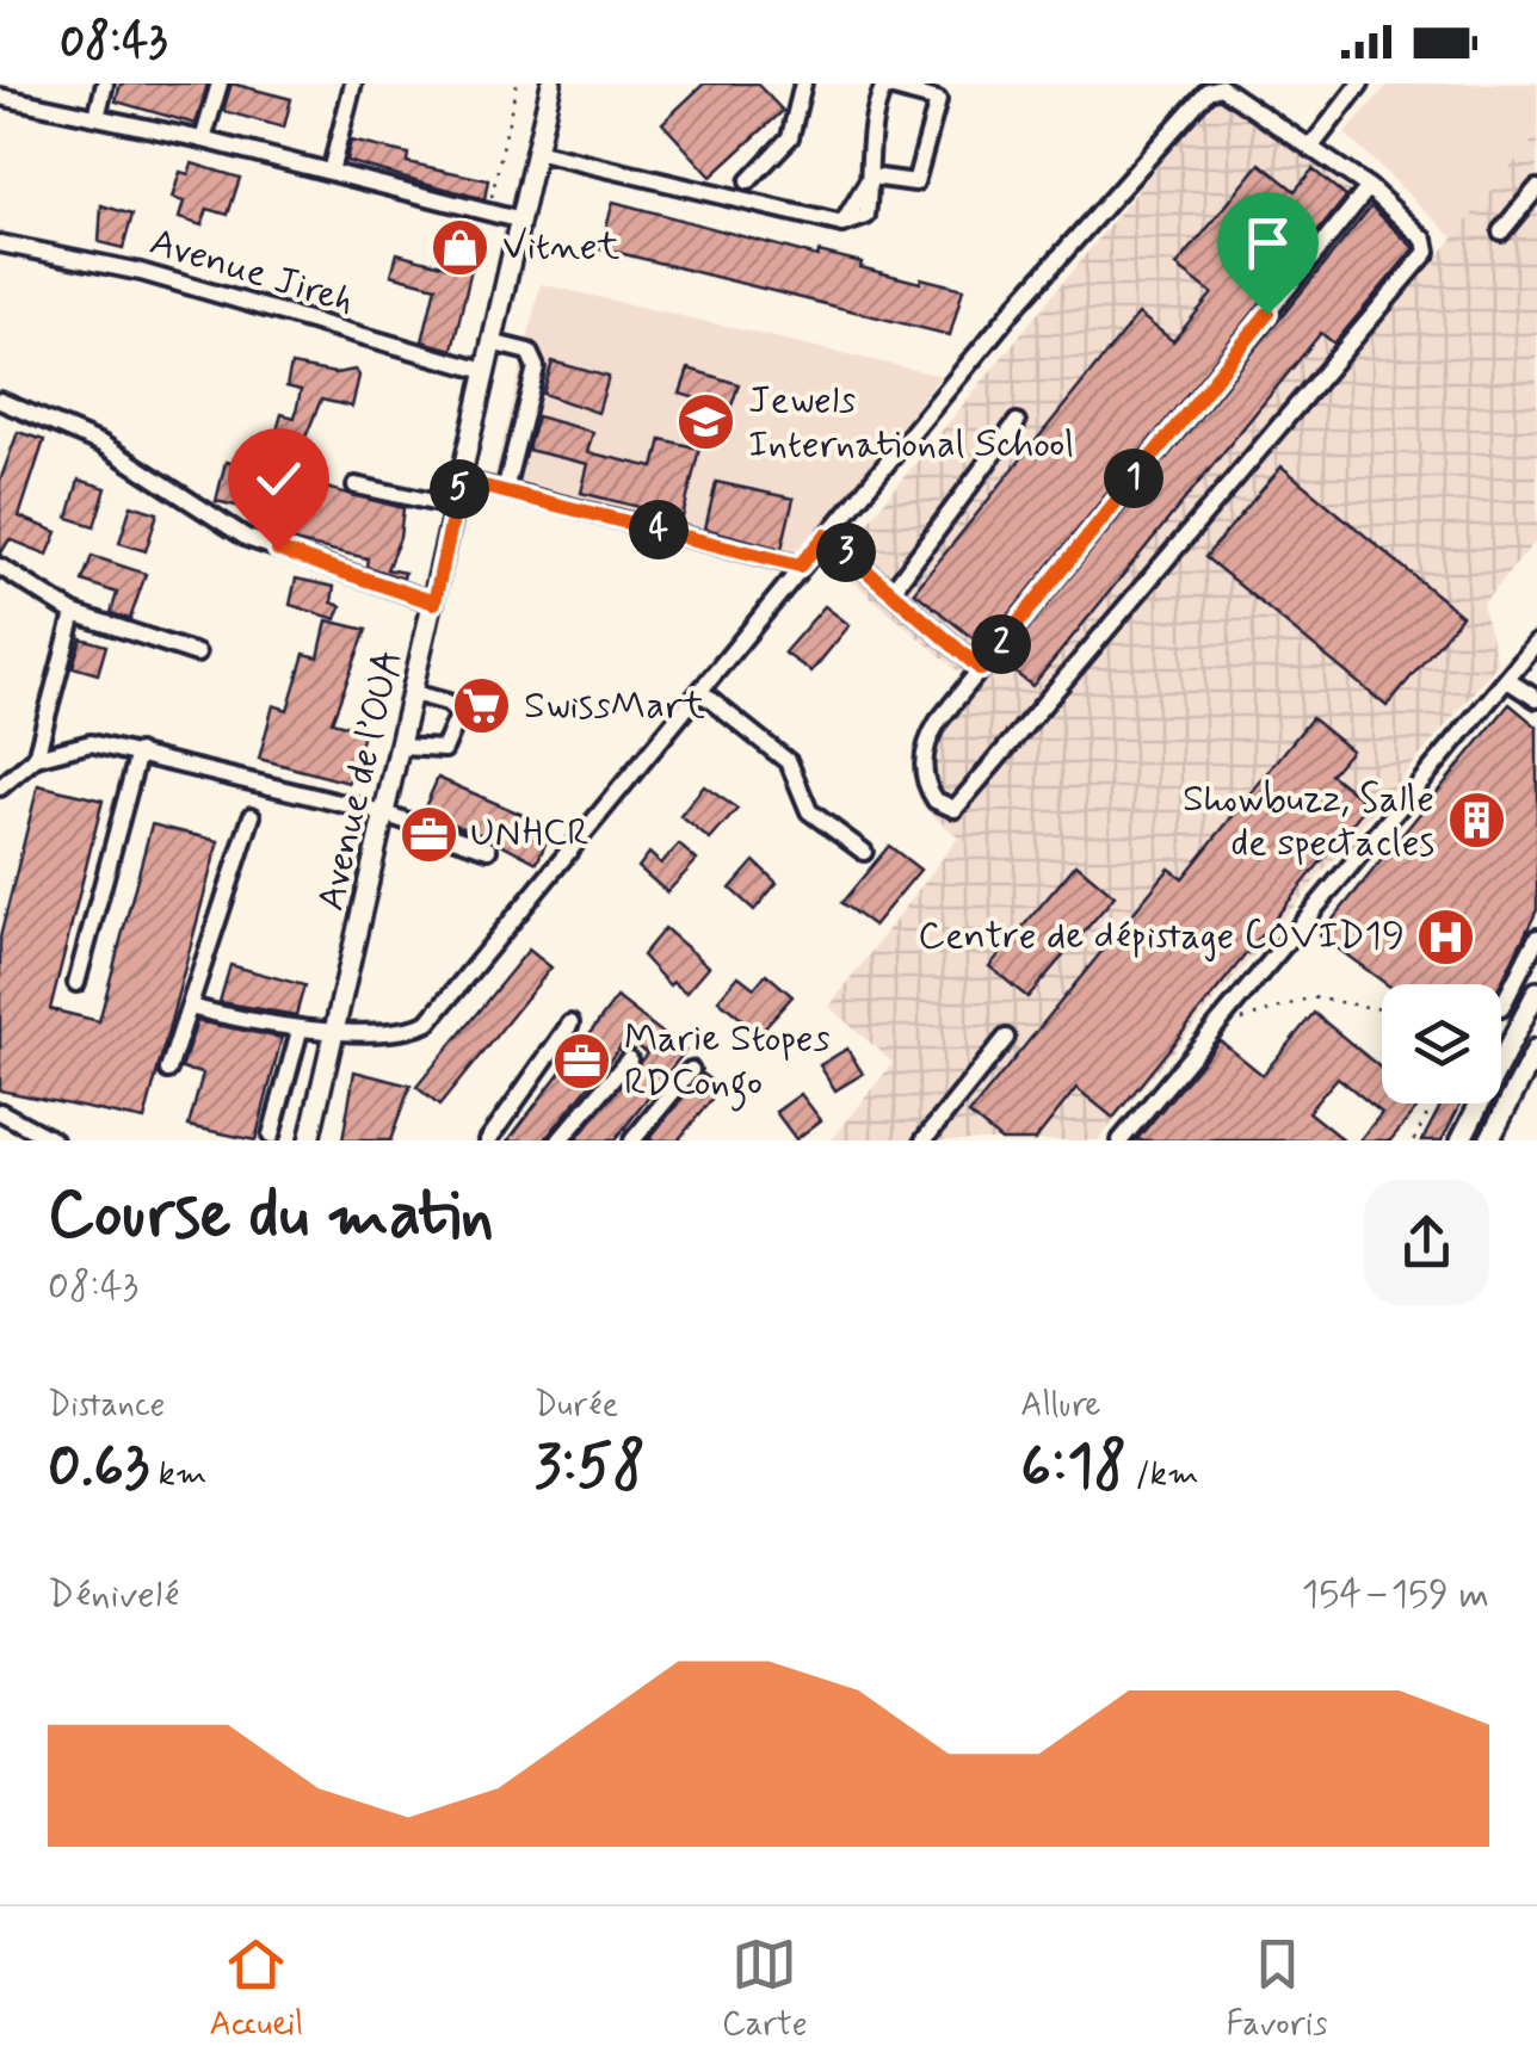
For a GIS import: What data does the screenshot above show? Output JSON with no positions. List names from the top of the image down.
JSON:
{
  "streets": {
    "main road": ["Avenue de l’OUA"],
    "street": ["Avenue Jireh"]
  },
  "crossings": [
    ["Avenue Jireh", "Avenue de l’OUA"]
  ],
  "places": {
    "shop": ["Vitnet"],
    "school or university": ["Jewels International School"],
    "supermarket": ["SwissMart"],
    "building": ["Showbuzz, Salle de spectacles"],
    "office": ["UNHCR", "Marie Stopes RDCongo"],
    "hospital": ["Centre de dépistage COVID19"]
  },
  "page": {
    "status": "08:43",
    "pins": [
      "1",
      "5",
      "4",
      "3",
      "2"
    ],
    "heading": ["Course du matin", "08:43"],
    "stats": [
      ["Distance", "0.63 km"],
      ["Durée", "3:58"],
      ["Allure", "6:18 /km"]
    ],
    "chart": ["Dénivelé", "154–159 m"],
    "tabs": ["Accueil", "Carte", "Favoris"]
  }
}
